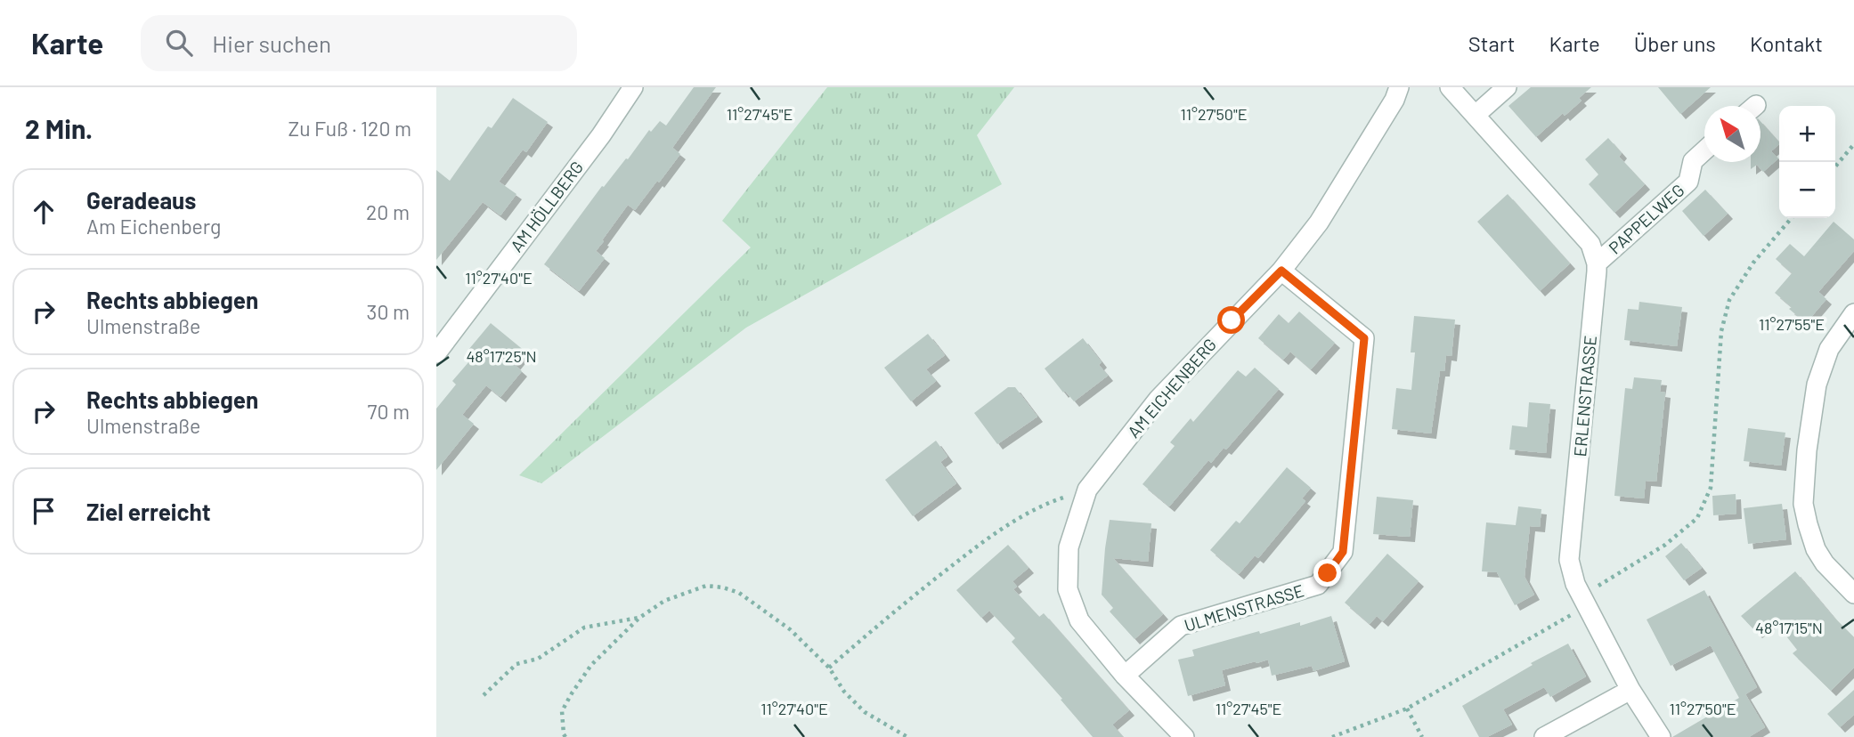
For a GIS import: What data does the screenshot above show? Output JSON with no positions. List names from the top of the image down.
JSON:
{
  "streets": {
    "street": [
      "AM HÖLLBERG",
      "PAPPELWEG",
      "AM EICHENBERG",
      "ERLENSTRASSE",
      "ULMENSTRASSE"
    ]
  },
  "crossings": [
    ["PAPPELWEG", "ERLENSTRASSE"],
    ["AM EICHENBERG", "ULMENSTRASSE"]
  ],
  "north": "top left",
  "page": {
    "header": "Karte",
    "search": "Hier suchen",
    "nav": [
      "Start",
      "Karte",
      "Über uns",
      "Kontakt"
    ],
    "heading": ["2 Min.", "Zu Fuß · 120 m"],
    "map_buttons": ["+", "−"],
    "list": [
      ["Geradeaus", "Am Eichenberg", "20 m"],
      ["Rechts abbiegen", "Ulmenstraße", "30 m"],
      ["Rechts abbiegen", "Ulmenstraße", "70 m"],
      "Ziel erreicht"
    ]
  },
  "coordinates": [
    "11°27'45\"E",
    "11°27'50\"E",
    "11°27'40\"E",
    "11°27'55\"E",
    "48°17'25\"N",
    "48°17'15\"N"
  ]
}
